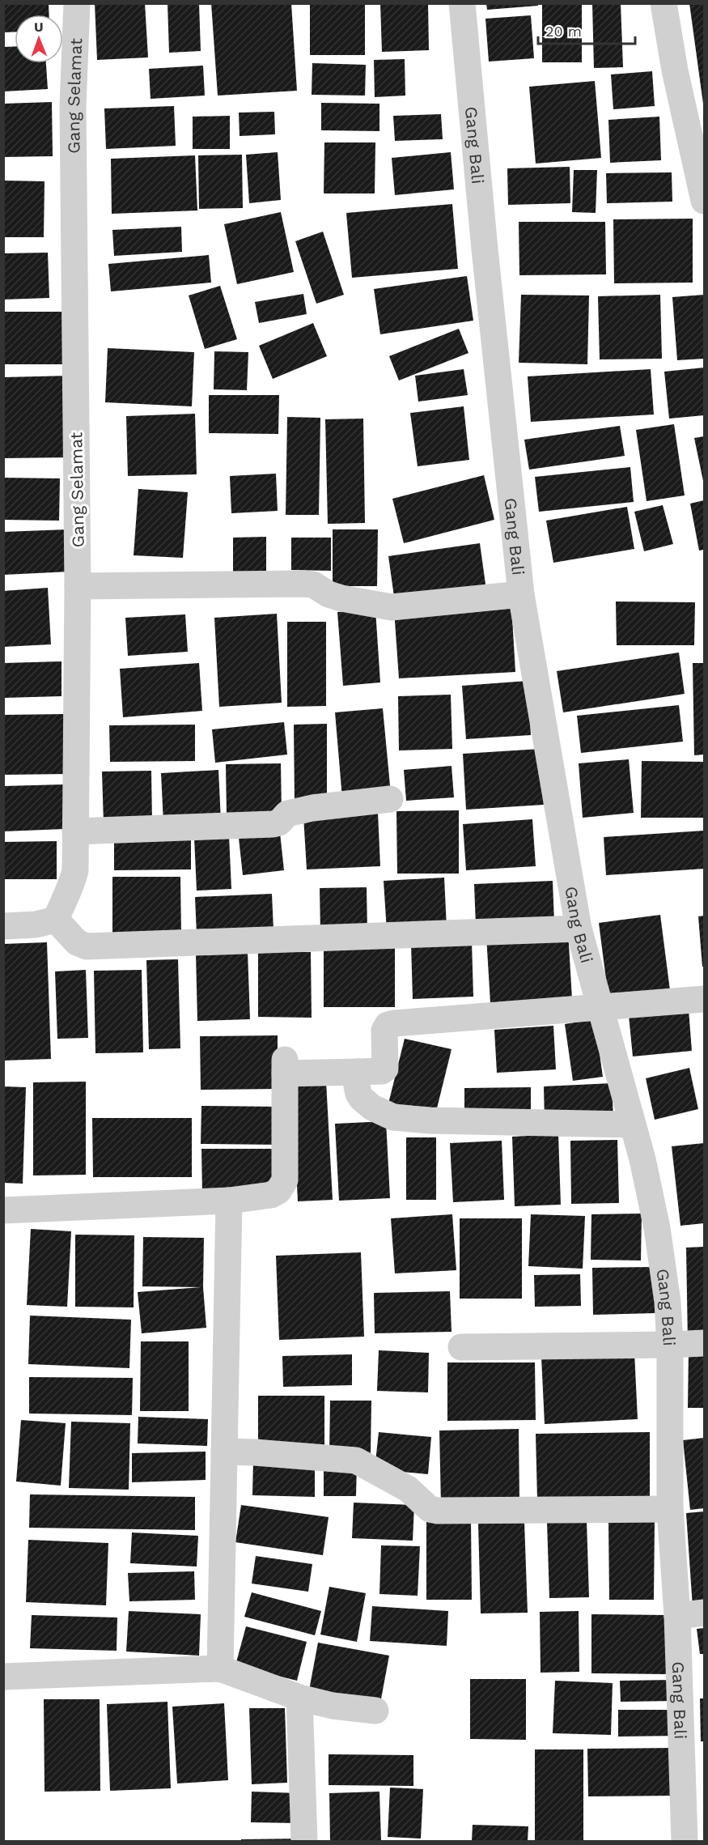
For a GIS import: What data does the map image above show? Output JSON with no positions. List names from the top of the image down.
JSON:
{
  "streets": {
    "street": ["Gang Selamat", "Gang Bali"]
  },
  "scale_bar": "20 m",
  "north": "top"
}
